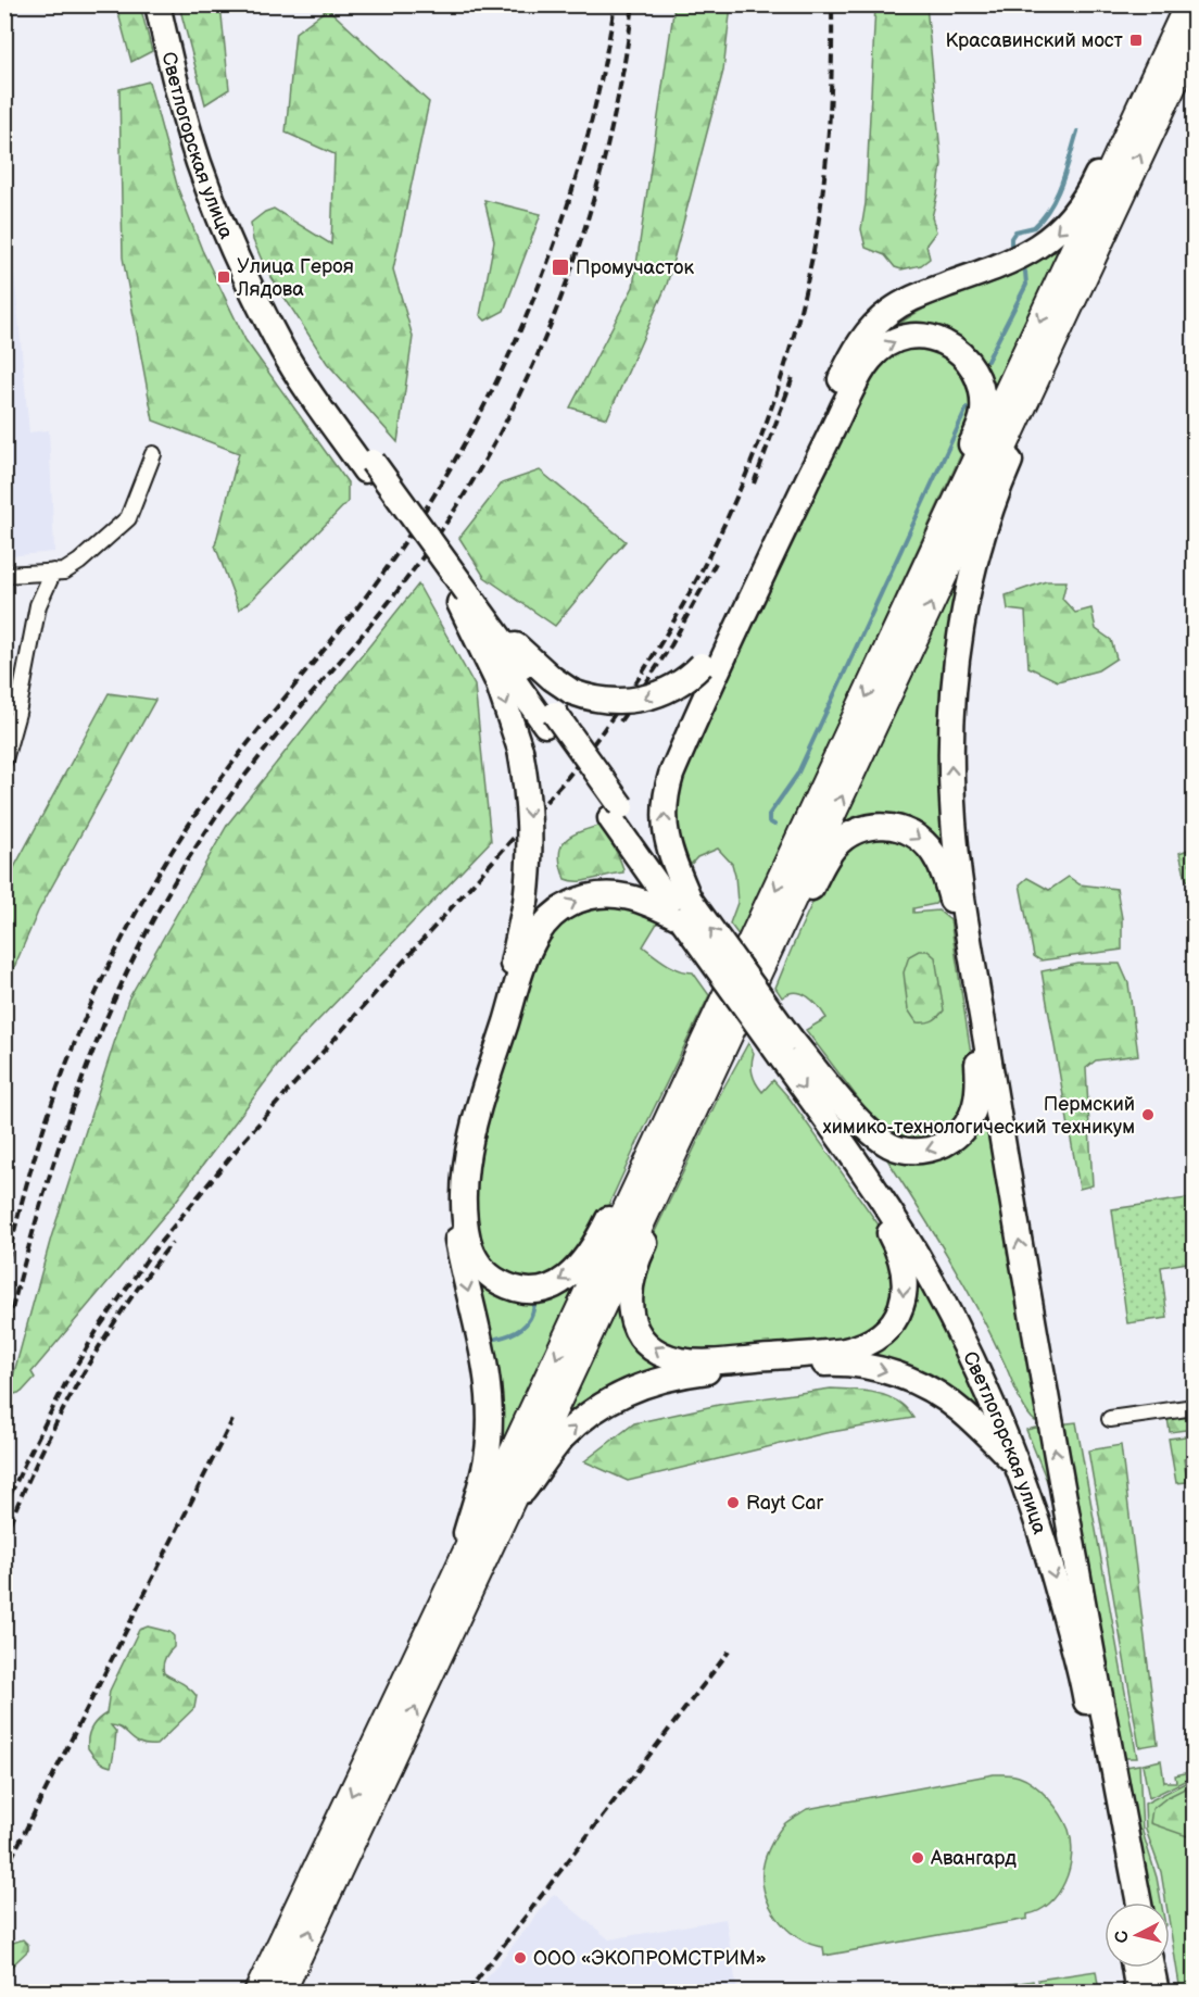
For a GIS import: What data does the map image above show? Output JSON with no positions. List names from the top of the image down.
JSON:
{
  "streets": {
    "main road": ["Светлогорская улица"]
  },
  "places": {
    "transit": ["Красавинский мост", "Промучасток", "Улица Героя Лядова"],
    "other": [
      "Пермский химико-технологический техникум",
      "Rayt Car",
      "Авангард",
      "ООО «ЭКОПРОМСТРИМ»"
    ]
  },
  "north": "left"
}
